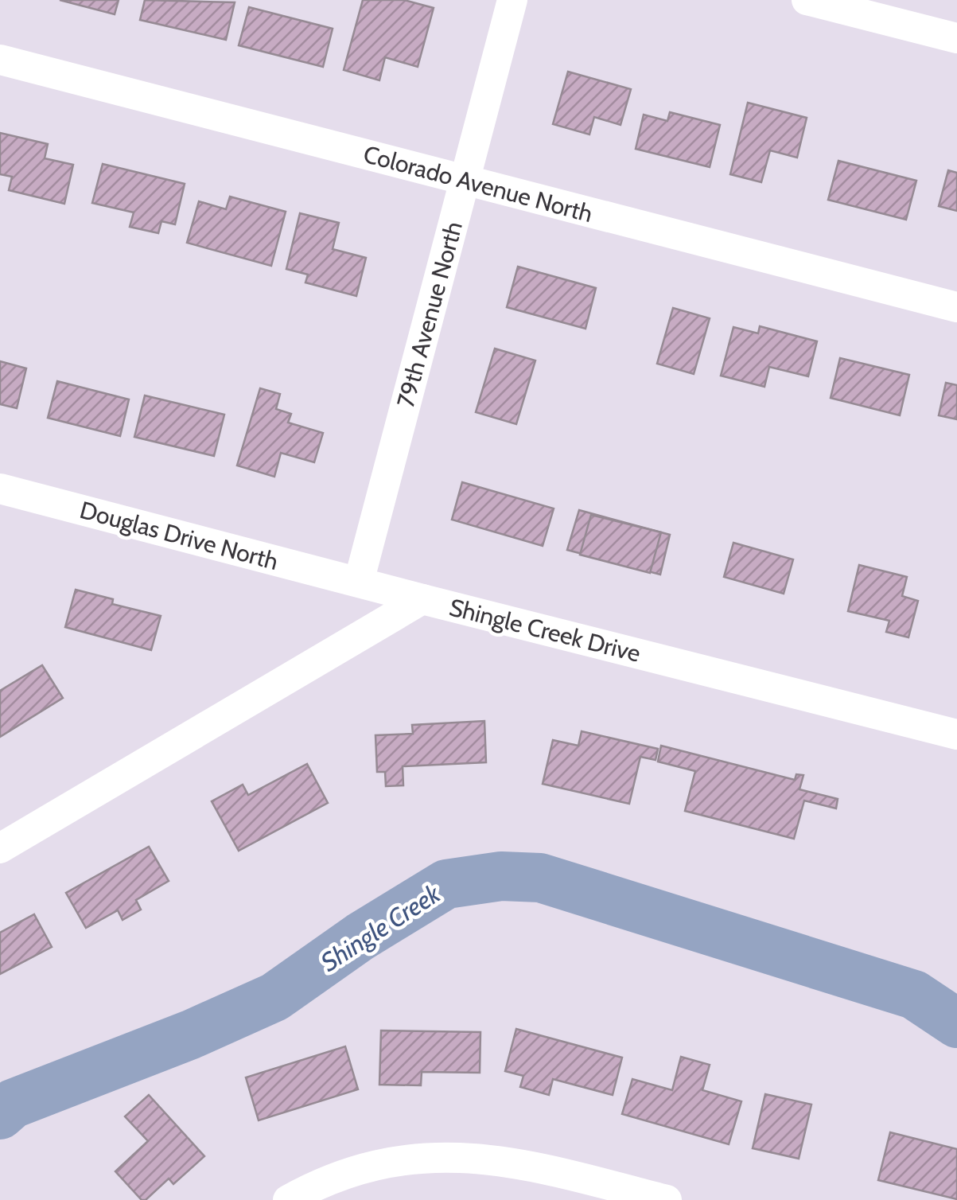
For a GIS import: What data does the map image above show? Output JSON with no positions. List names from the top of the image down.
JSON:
{
  "streets": {
    "street": [
      "Colorado Avenue North",
      "79th Avenue North",
      "Douglas Drive North",
      "Shingle Creek Drive"
    ]
  },
  "crossings": [
    ["Colorado Avenue North", "79th Avenue North"],
    ["79th Avenue North", "Douglas Drive North"],
    ["Douglas Drive North", "Shingle Creek Drive"]
  ],
  "water": ["Shingle Creek"]
}
